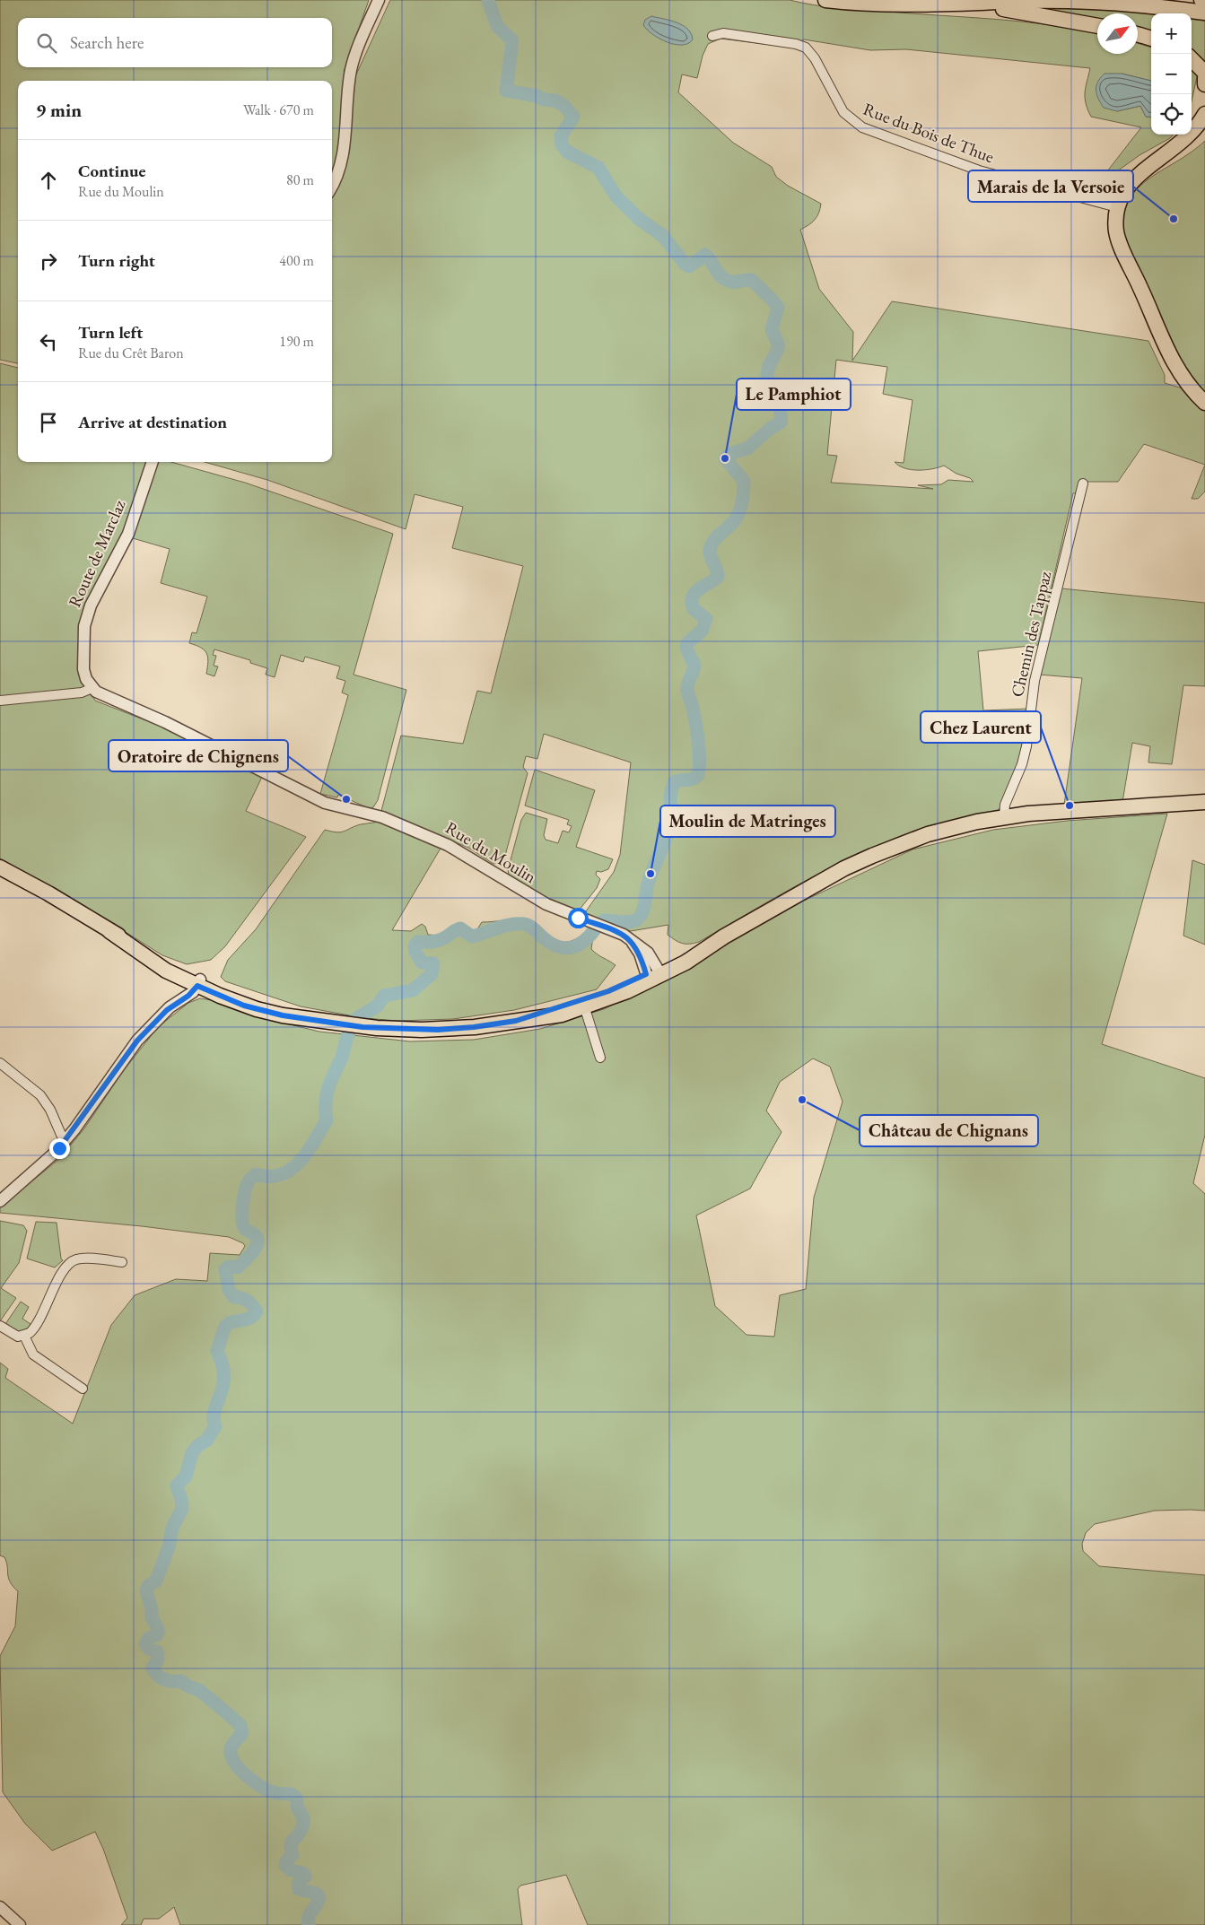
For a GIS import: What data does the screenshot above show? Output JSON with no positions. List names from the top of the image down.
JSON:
{
  "streets": {
    "street": [
      "Rue du Bois de Thue",
      "Route de Marclaz",
      "Chemin des Tappaz",
      "Rue du Moulin"
    ]
  },
  "crossings": [
    ["Route de Marclaz", "Rue du Moulin"]
  ],
  "places": [
    "Marais de la Versoie",
    "Le Pamphiot",
    "Oratoire de Chignens",
    "Chez Laurent",
    "Moulin de Matringes",
    "Château de Chignans"
  ],
  "north": "top right",
  "page": {
    "map_buttons": ["+", "−"],
    "search": "Search here",
    "heading": ["9 min", "Walk · 670 m"],
    "list": [
      ["Continue", "Rue du Moulin", "80 m"],
      ["Turn right", "400 m"],
      ["Turn left", "Rue du Crêt Baron", "190 m"],
      "Arrive at destination"
    ]
  }
}
